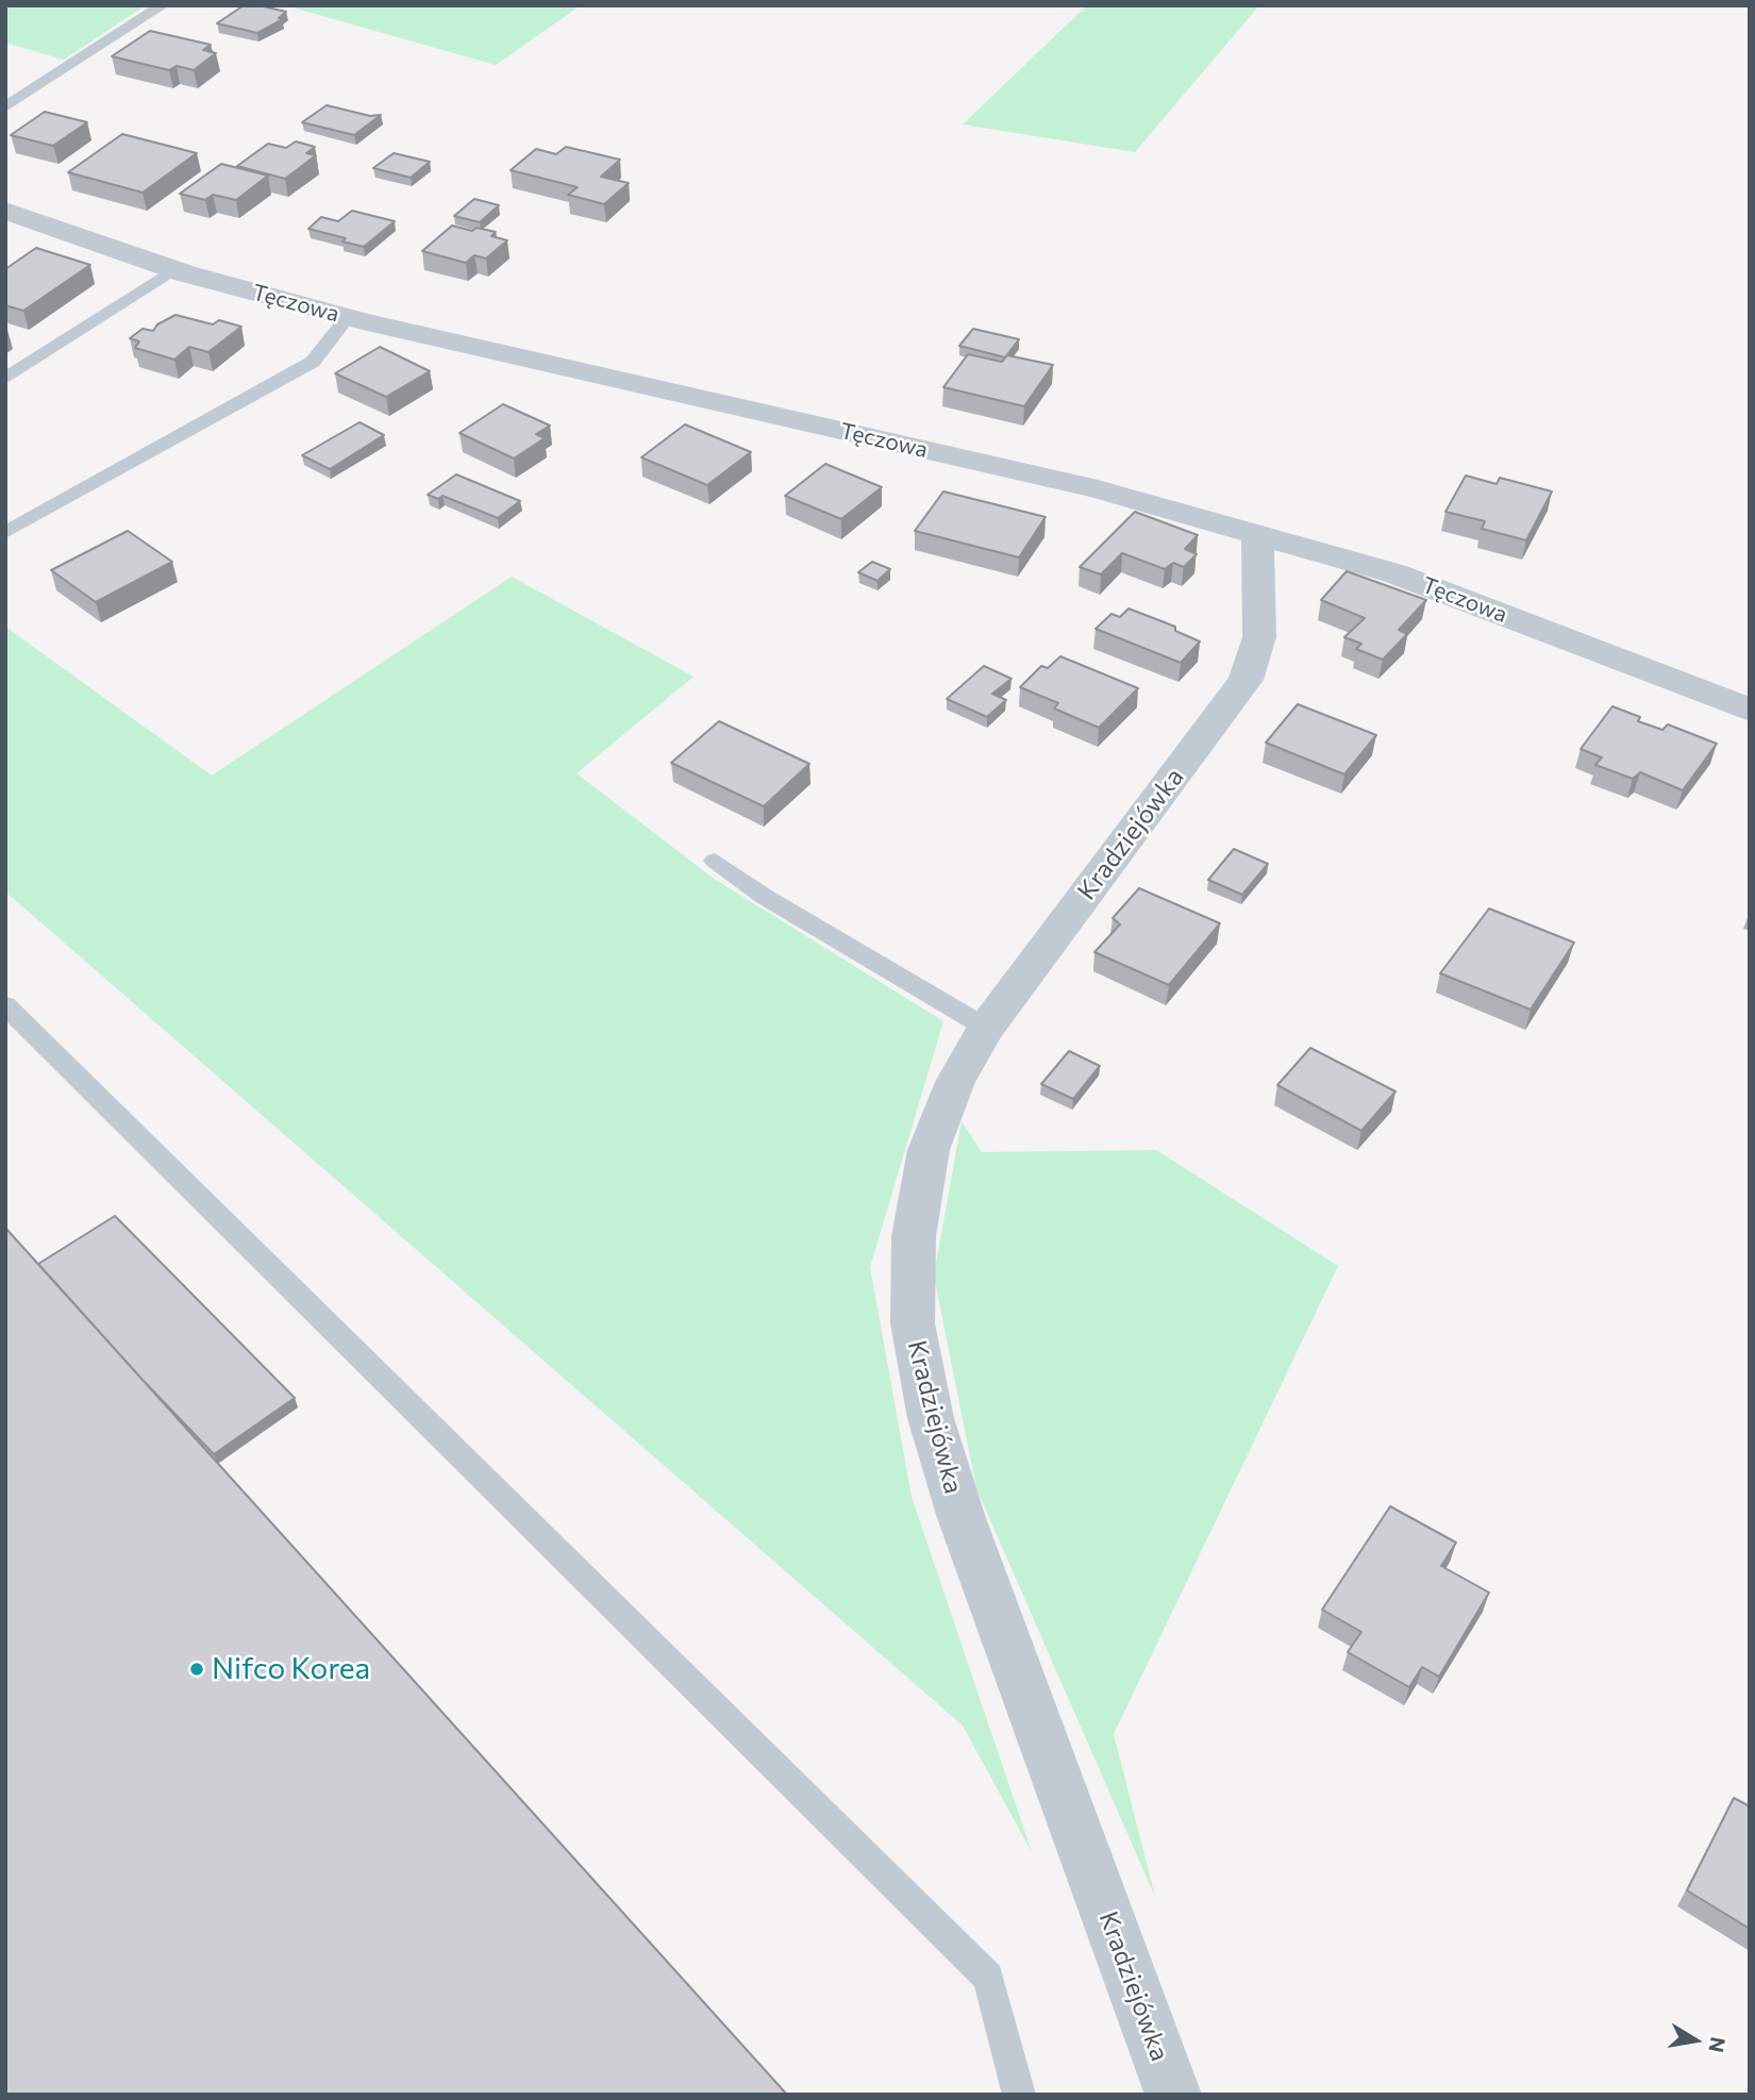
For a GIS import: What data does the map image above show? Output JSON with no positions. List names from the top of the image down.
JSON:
{
  "streets": {
    "street": ["Tęczowa", "Kradziejówka"]
  },
  "crossings": [
    ["Tęczowa", "Kradziejówka"]
  ],
  "places": ["Nifco Korea"],
  "north": "right"
}
